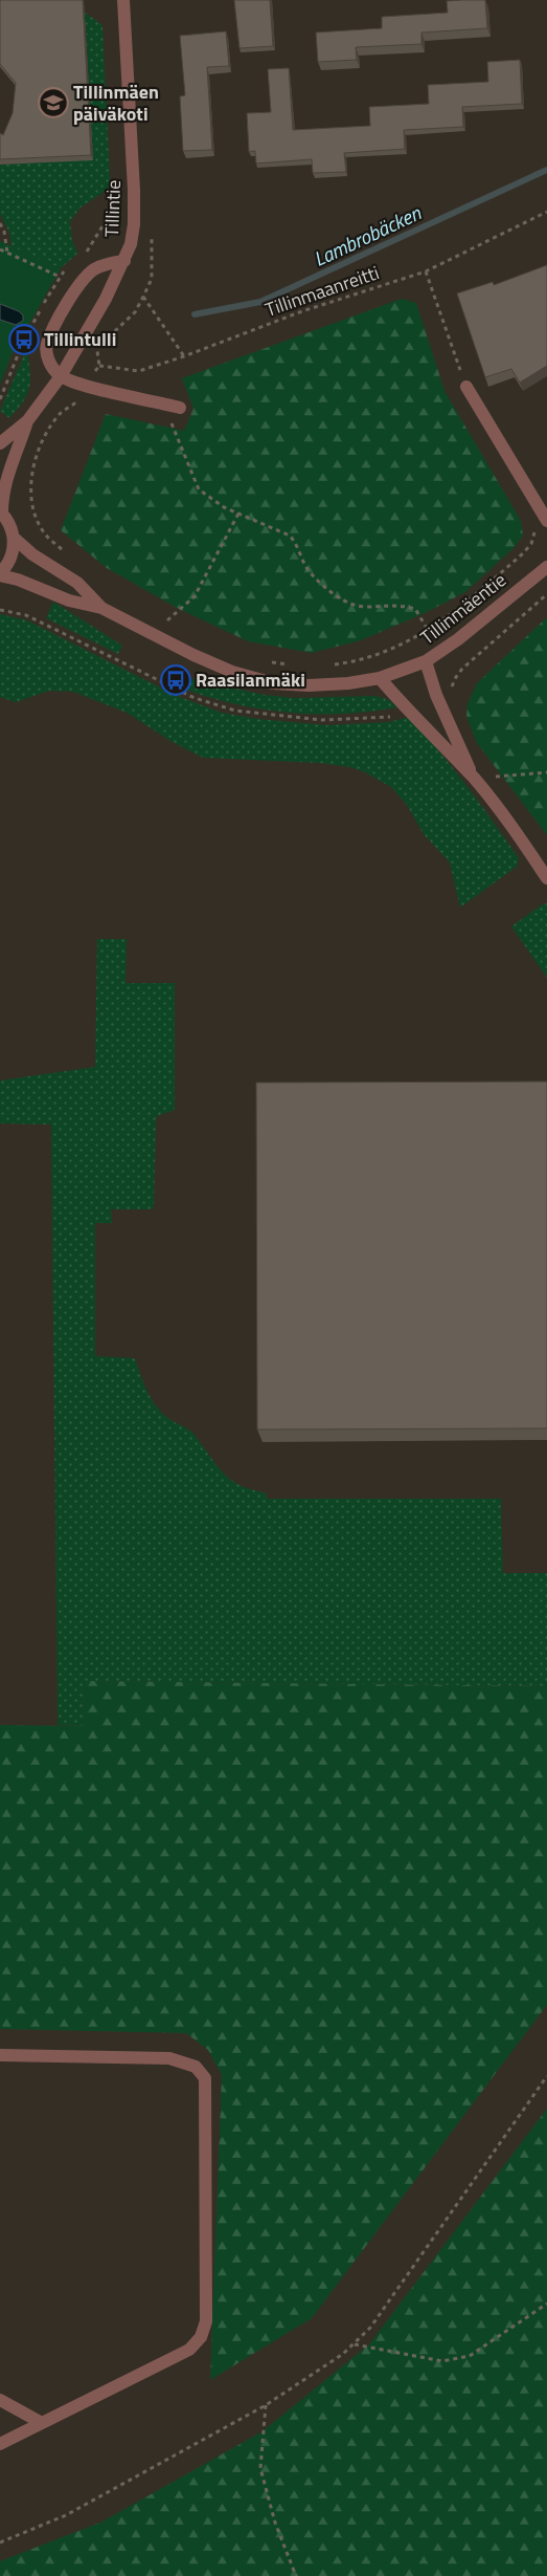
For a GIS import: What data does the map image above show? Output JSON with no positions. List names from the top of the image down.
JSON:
{
  "streets": {
    "street": ["Tillintie", "Tillinmäentie"],
    "path": ["Tillinmaanreitti"]
  },
  "water": ["Lambrobäcken"],
  "places": {
    "school or university": ["Tillinmäen päiväkoti"],
    "bus stop": ["Tillintulli", "Raasilanmäki"]
  }
}
